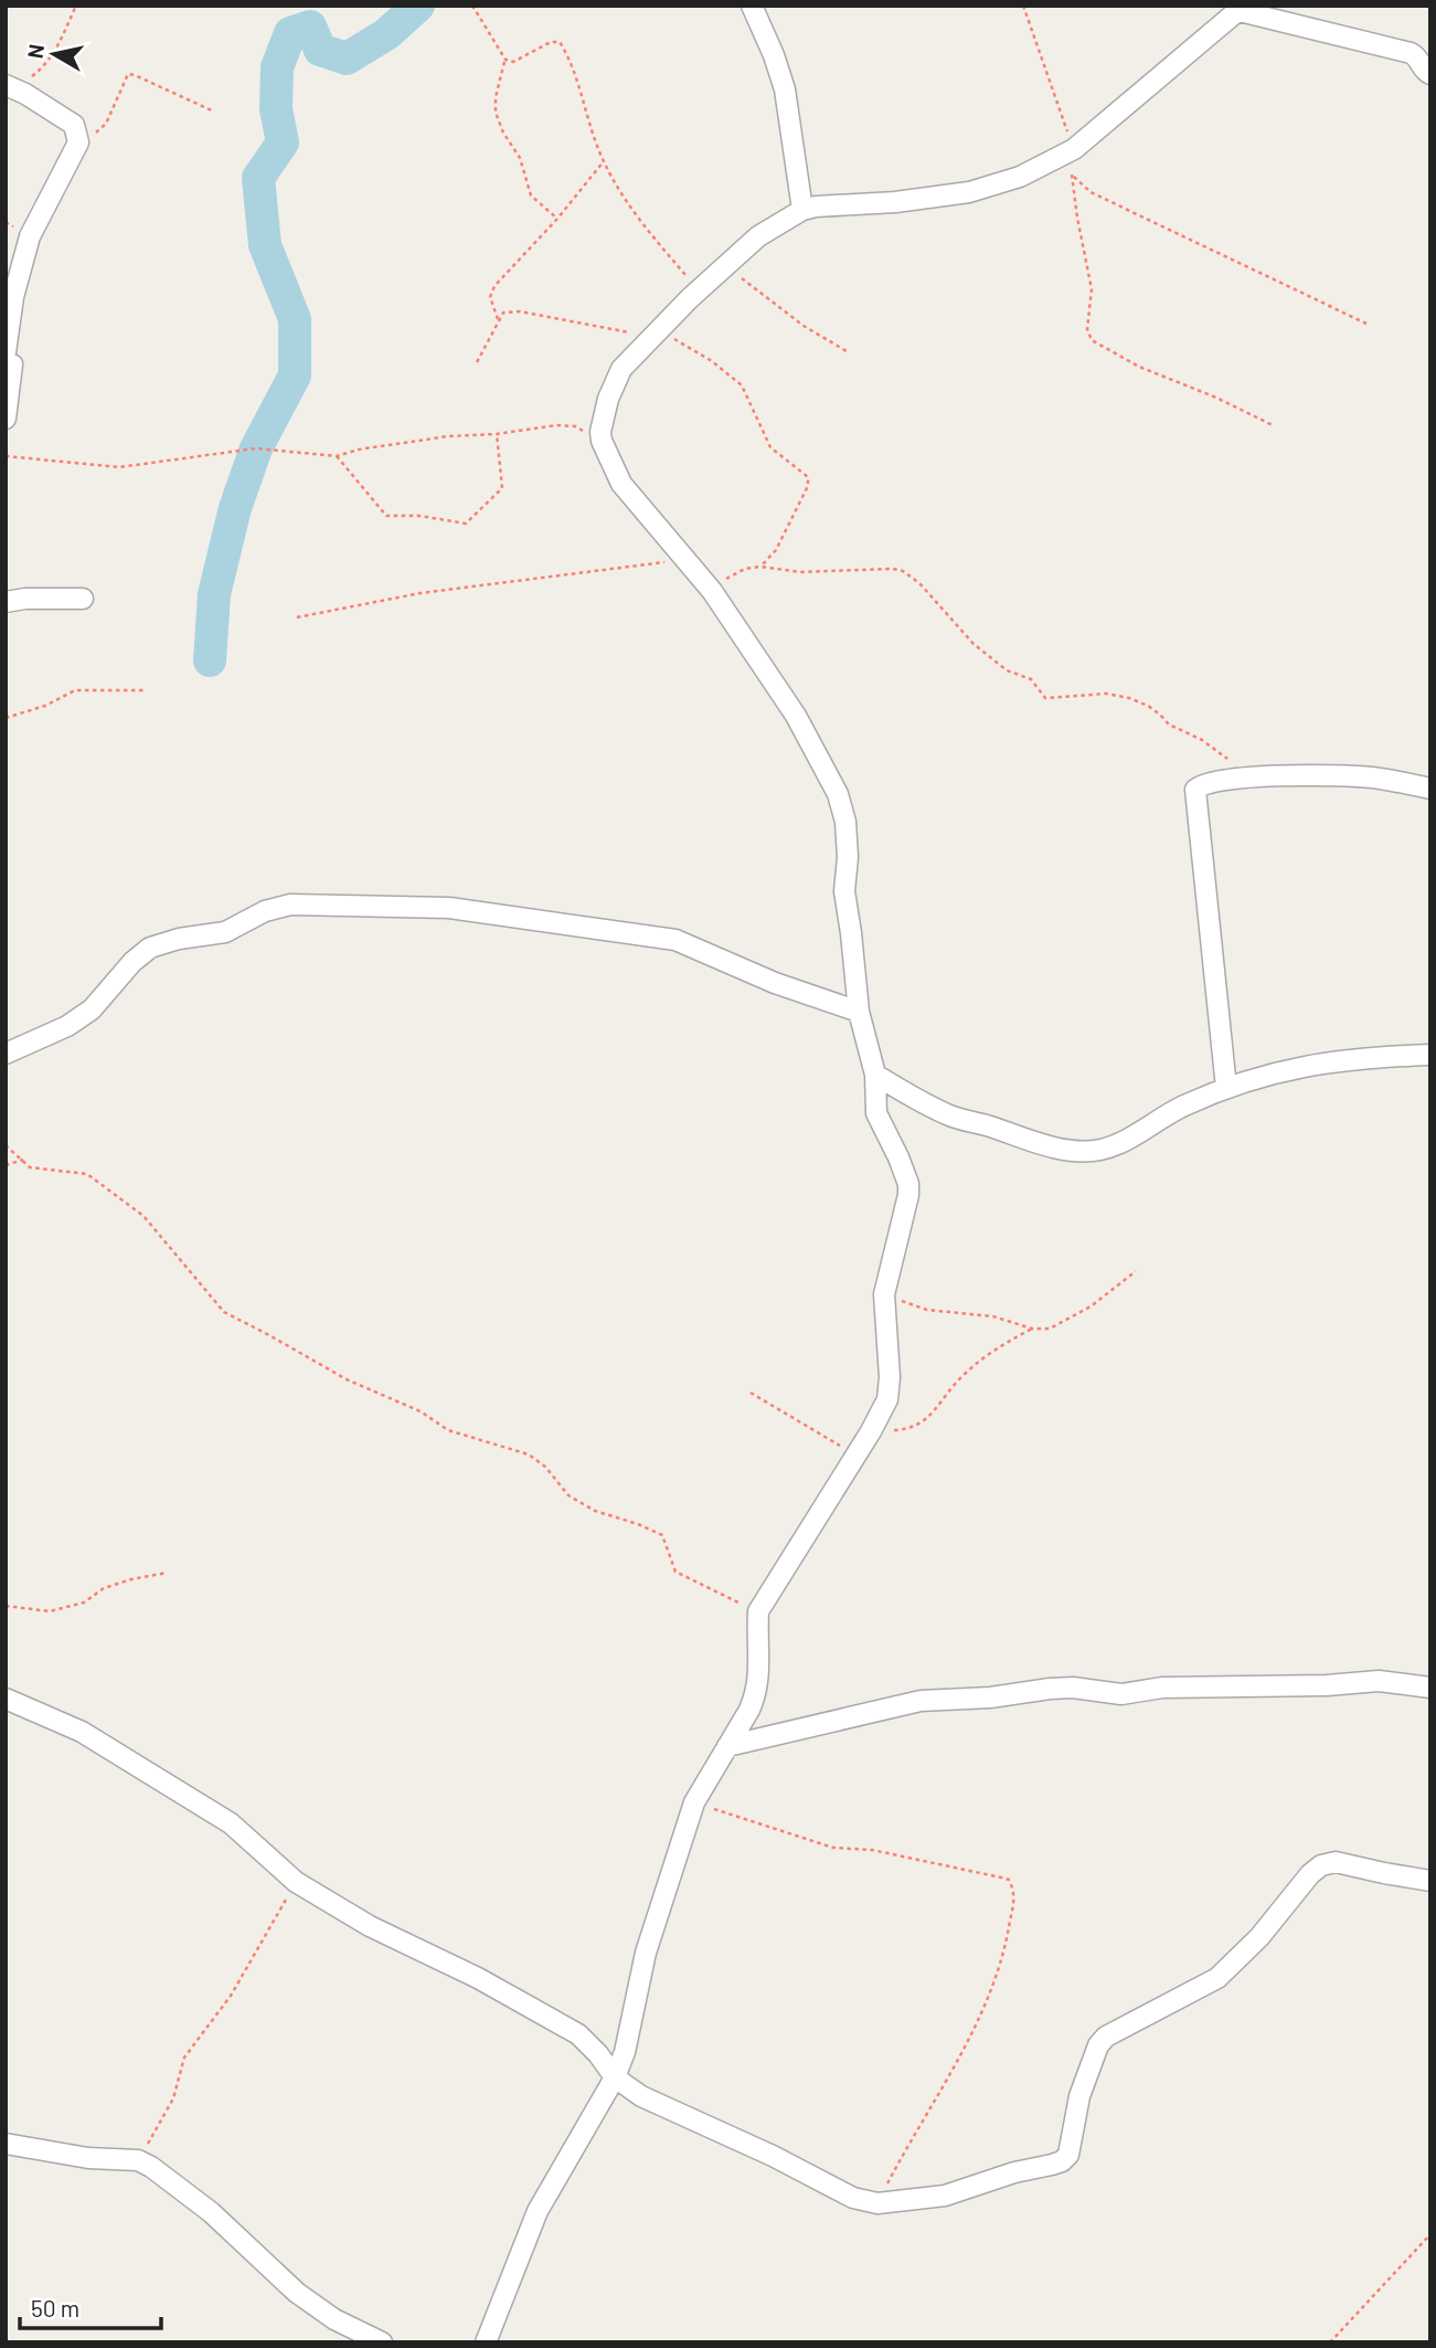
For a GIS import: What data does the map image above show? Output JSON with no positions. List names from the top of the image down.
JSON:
{
  "scale_bar": "50 m",
  "north": "left"
}
